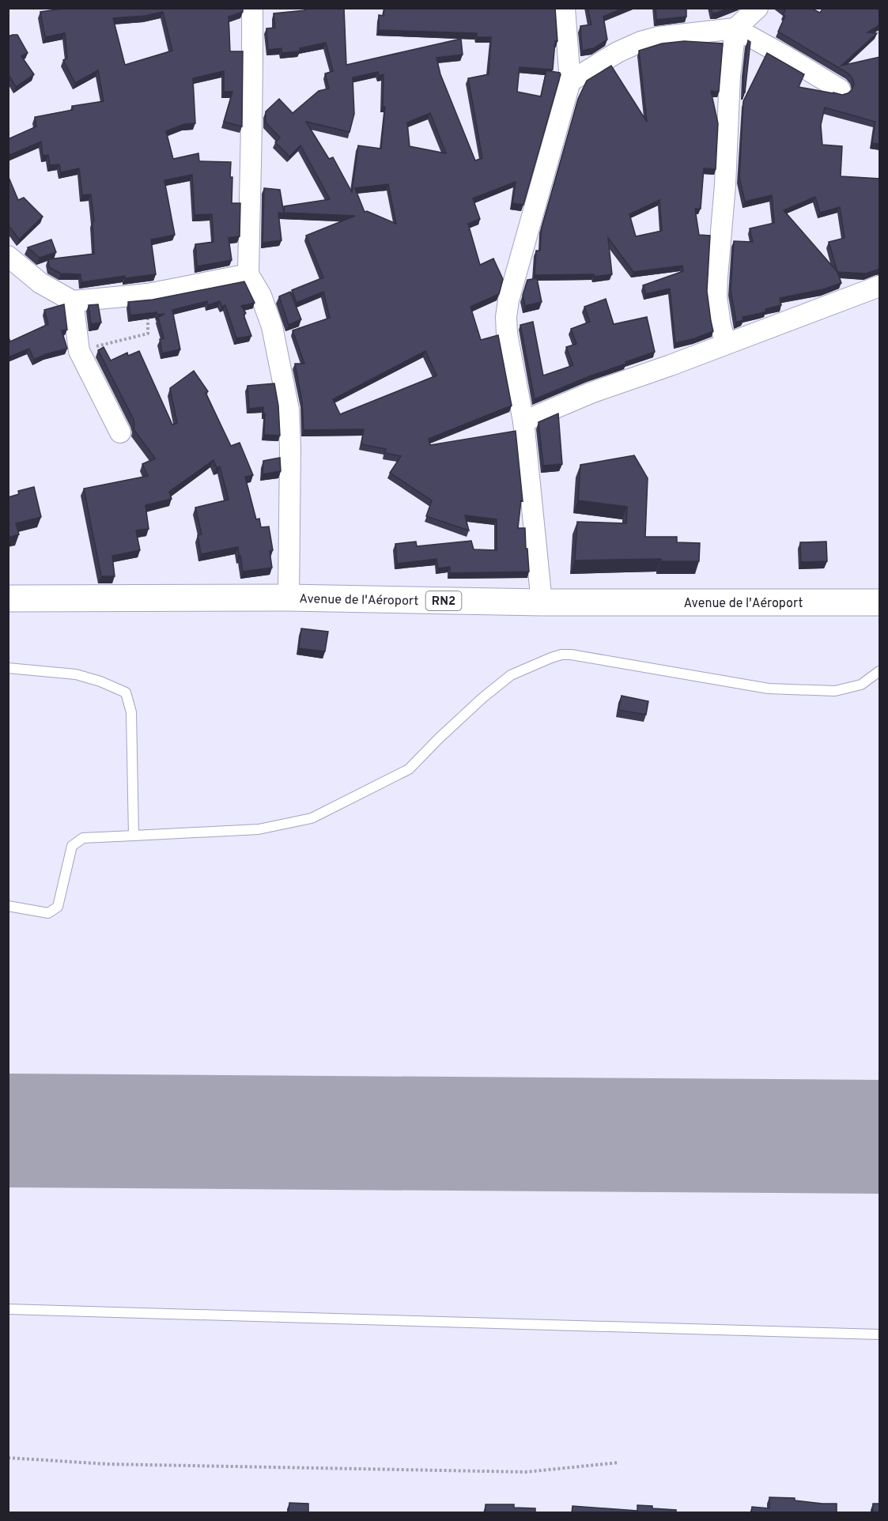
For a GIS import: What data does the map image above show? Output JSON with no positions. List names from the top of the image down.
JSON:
{
  "streets": {
    "highway": ["Avenue de l'Aéroport", "RN2"]
  }
}
